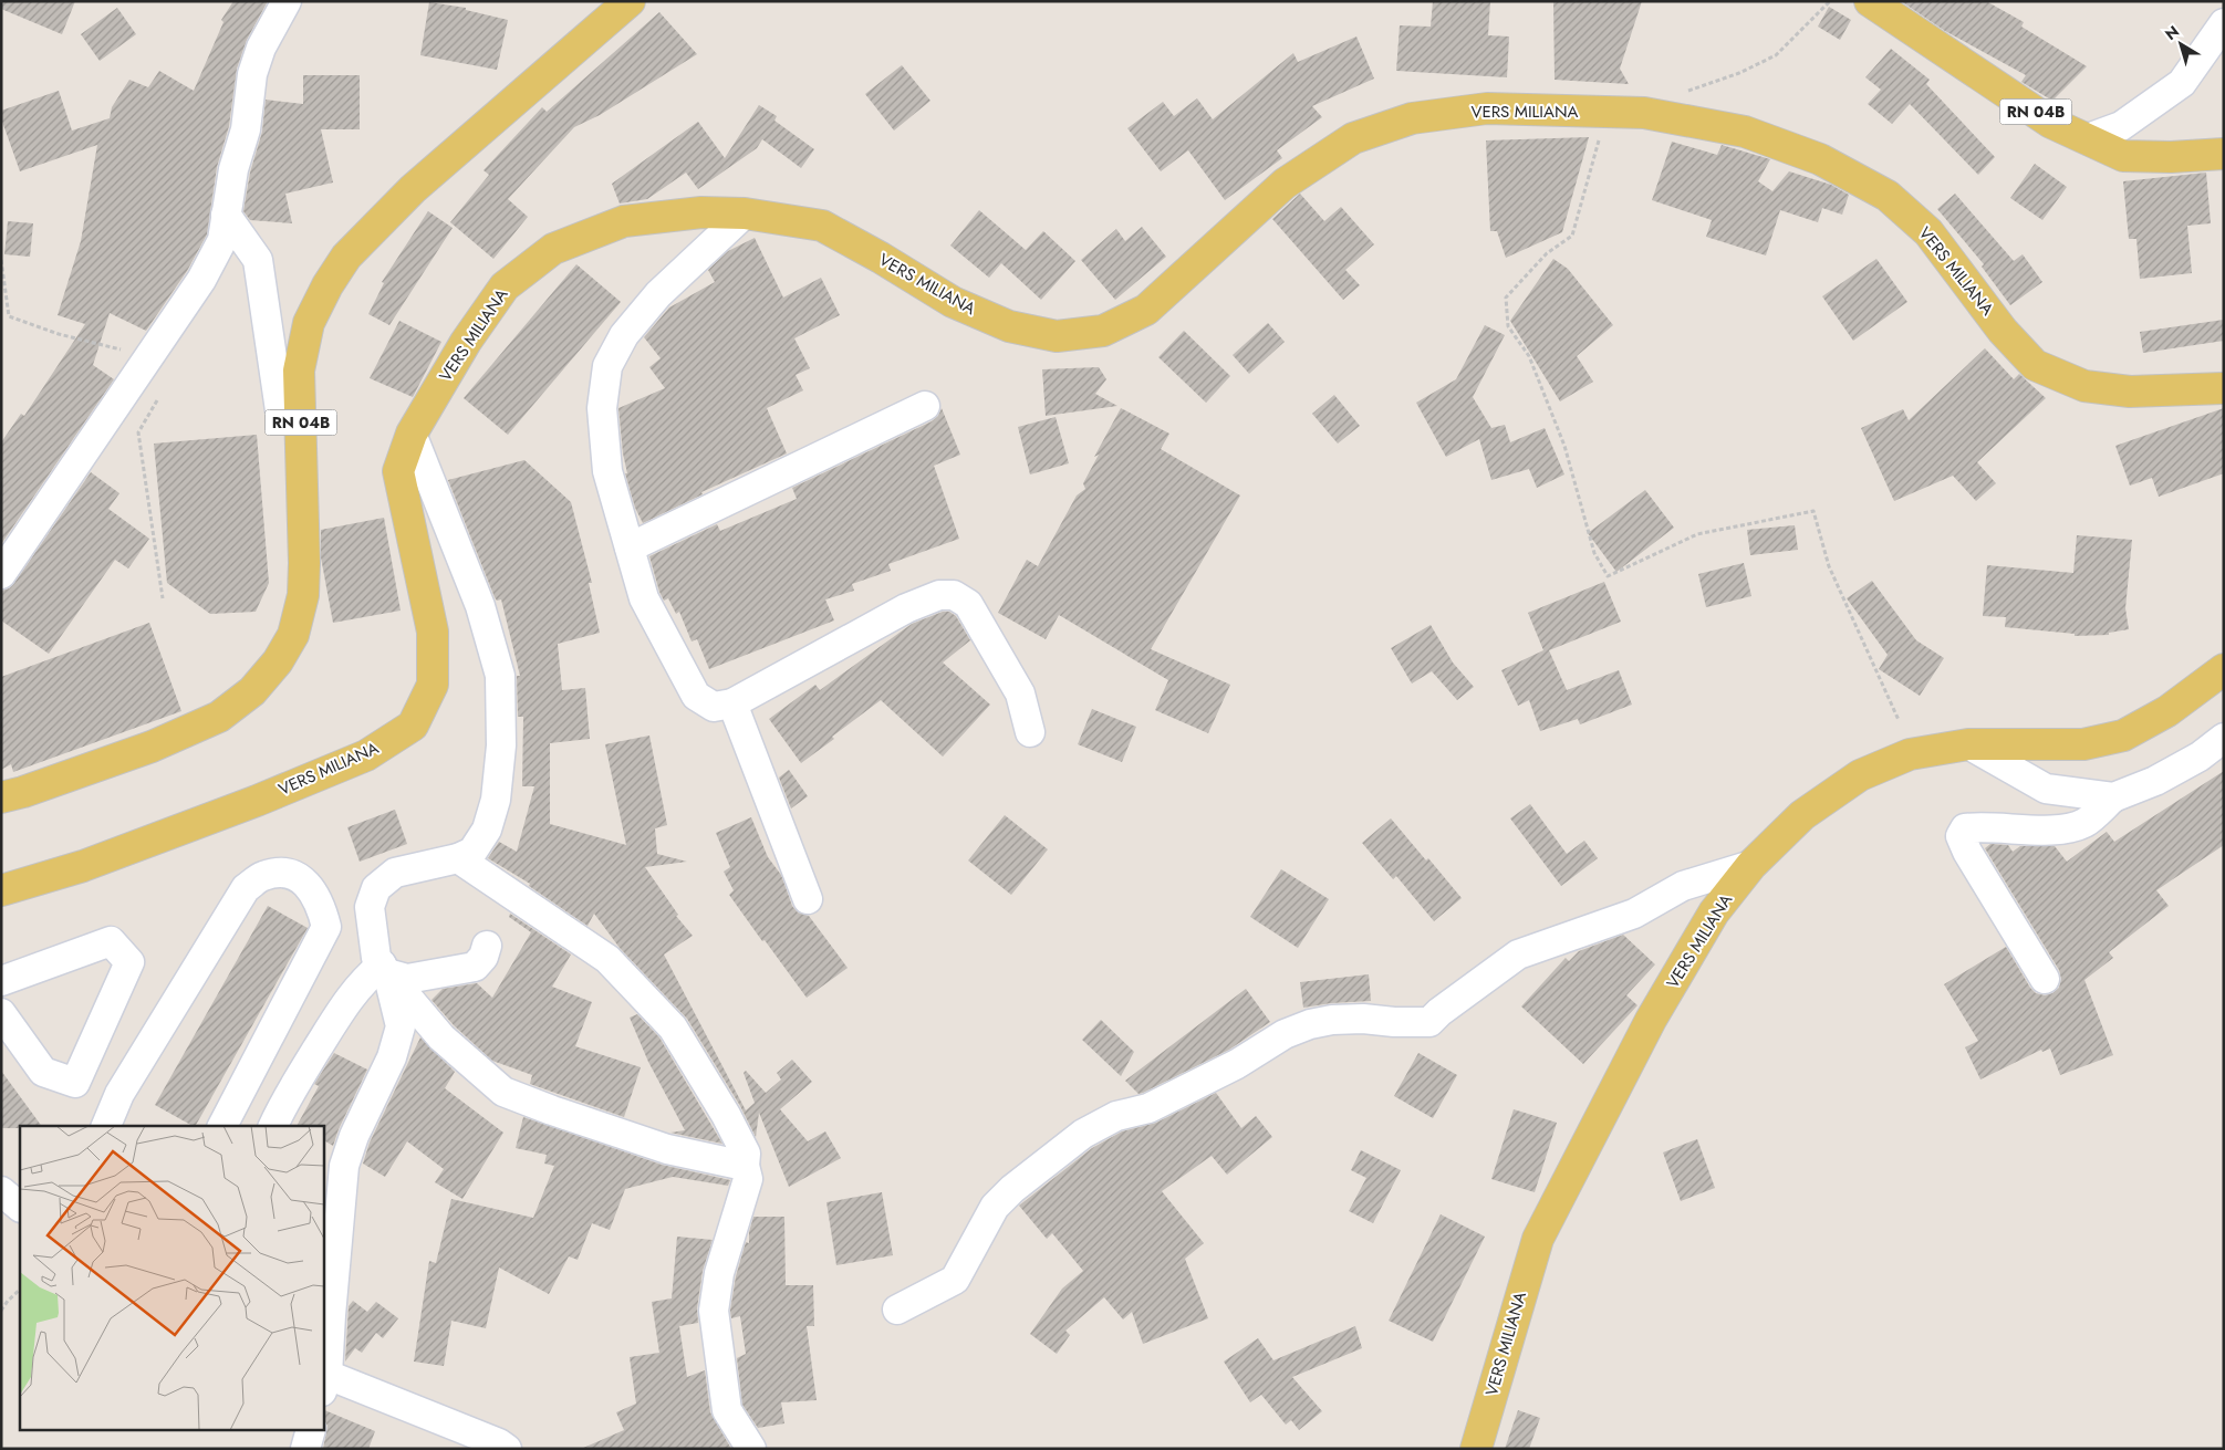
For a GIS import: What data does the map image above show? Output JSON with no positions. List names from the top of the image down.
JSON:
{
  "streets": {
    "main road": ["VERS MILIANA", "RN 04B"]
  },
  "north": "top left"
}
